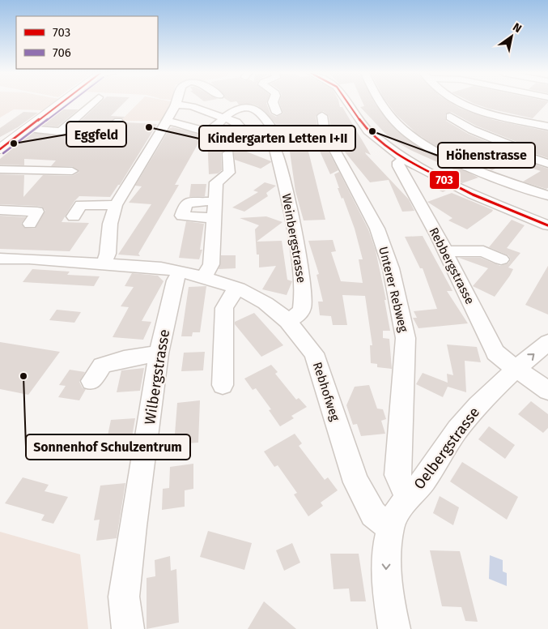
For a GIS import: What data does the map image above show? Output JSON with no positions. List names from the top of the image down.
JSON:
{
  "streets": {
    "street": [
      "Weinbergstrasse",
      "Rebbergstrasse",
      "Unterer Rebweg",
      "Wilbergstrasse",
      "Rebhofweg",
      "Oelbergstrasse"
    ]
  },
  "crossings": [
    ["Weinbergstrasse", "Rebhofweg"],
    ["Rebbergstrasse", "Oelbergstrasse"],
    ["Unterer Rebweg", "Oelbergstrasse"],
    ["Wilbergstrasse", "Rebhofweg"],
    ["Rebhofweg", "Oelbergstrasse"]
  ],
  "places": [
    "Kindergarten Letten I+II",
    "Höhenstrasse",
    "Eggfeld",
    "Sonnenhof Schulzentrum"
  ],
  "lines": ["transit line 703", "transit line 706"],
  "legend": ["703", "706"],
  "north": "top right"
}
